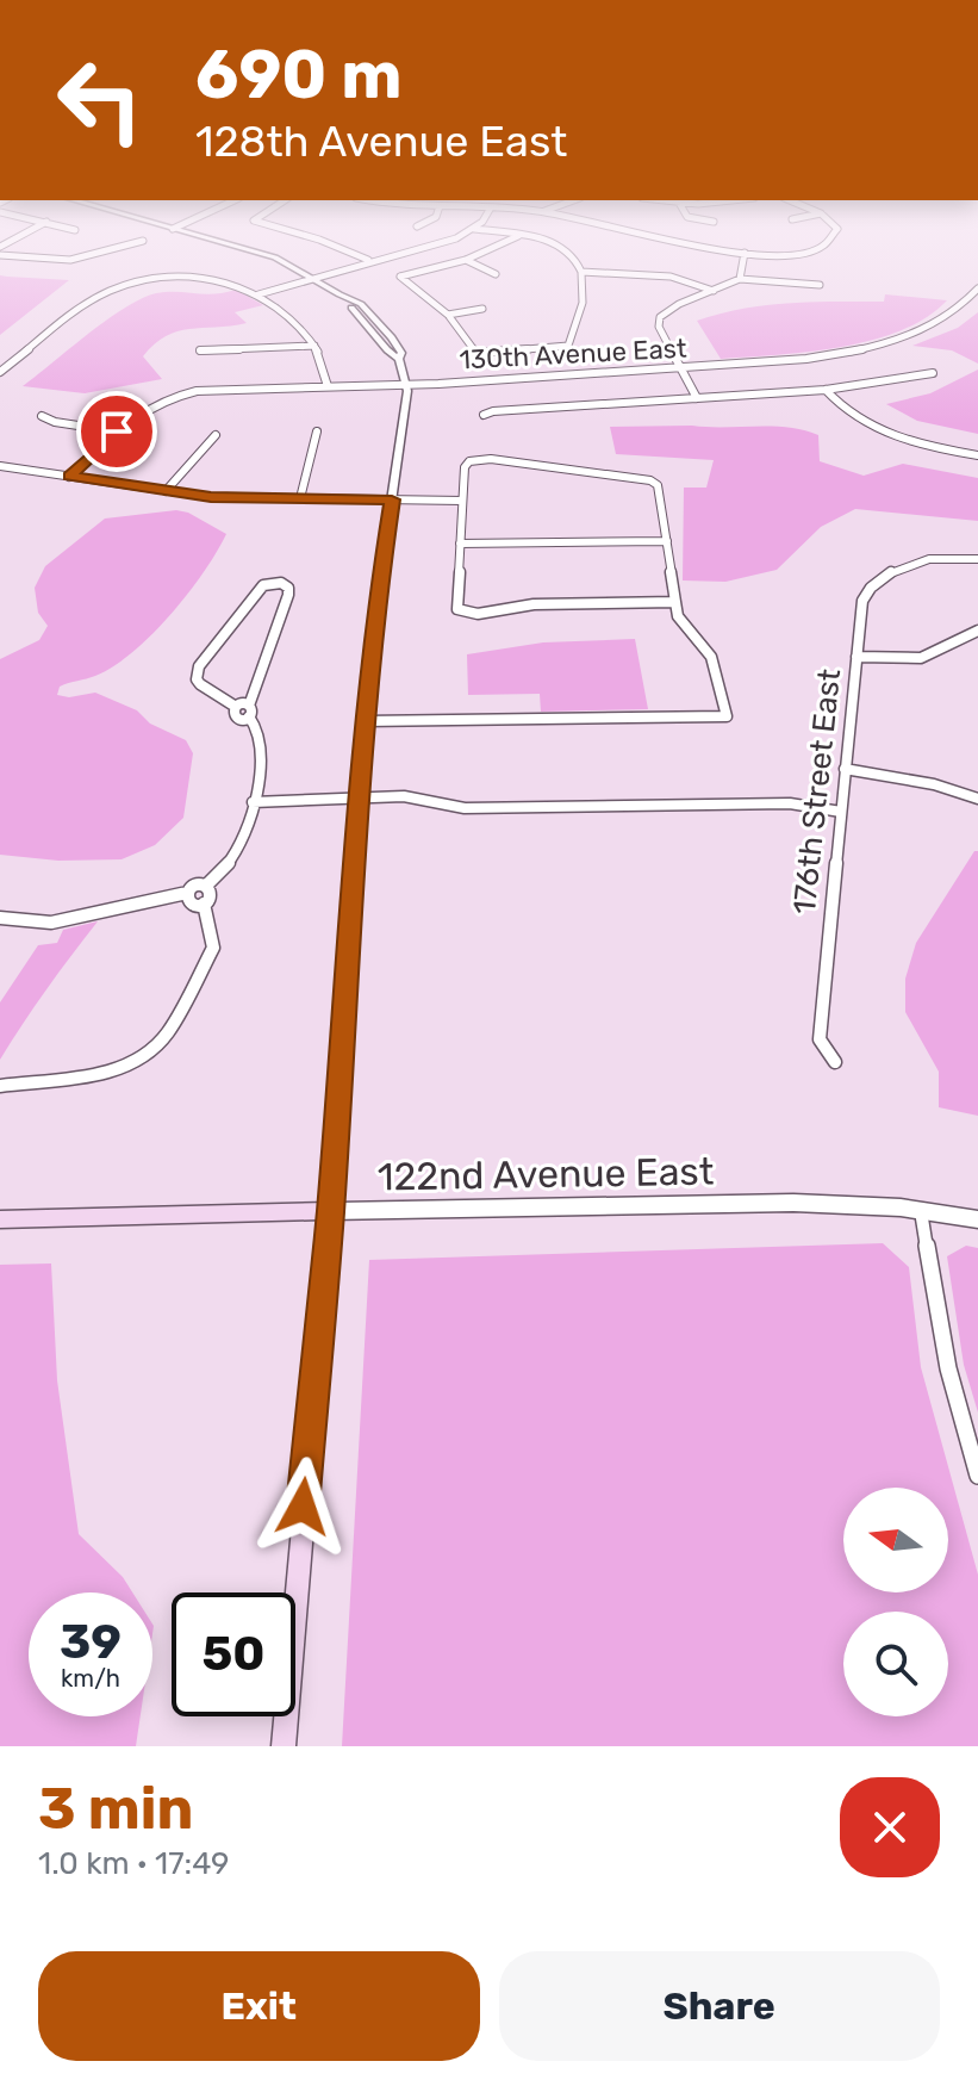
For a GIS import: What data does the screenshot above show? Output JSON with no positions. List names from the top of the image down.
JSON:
{
  "streets": {
    "main road": ["122nd Avenue East"],
    "street": ["130th Avenue East", "176th Street East"]
  },
  "north": "left",
  "page": {
    "turn": ["690 m", "128th Avenue East"],
    "speed": "39 km/h",
    "limit": "50",
    "heading": ["3 min", "1.0 km · 17:49"],
    "buttons": ["Exit", "Share"]
  }
}
